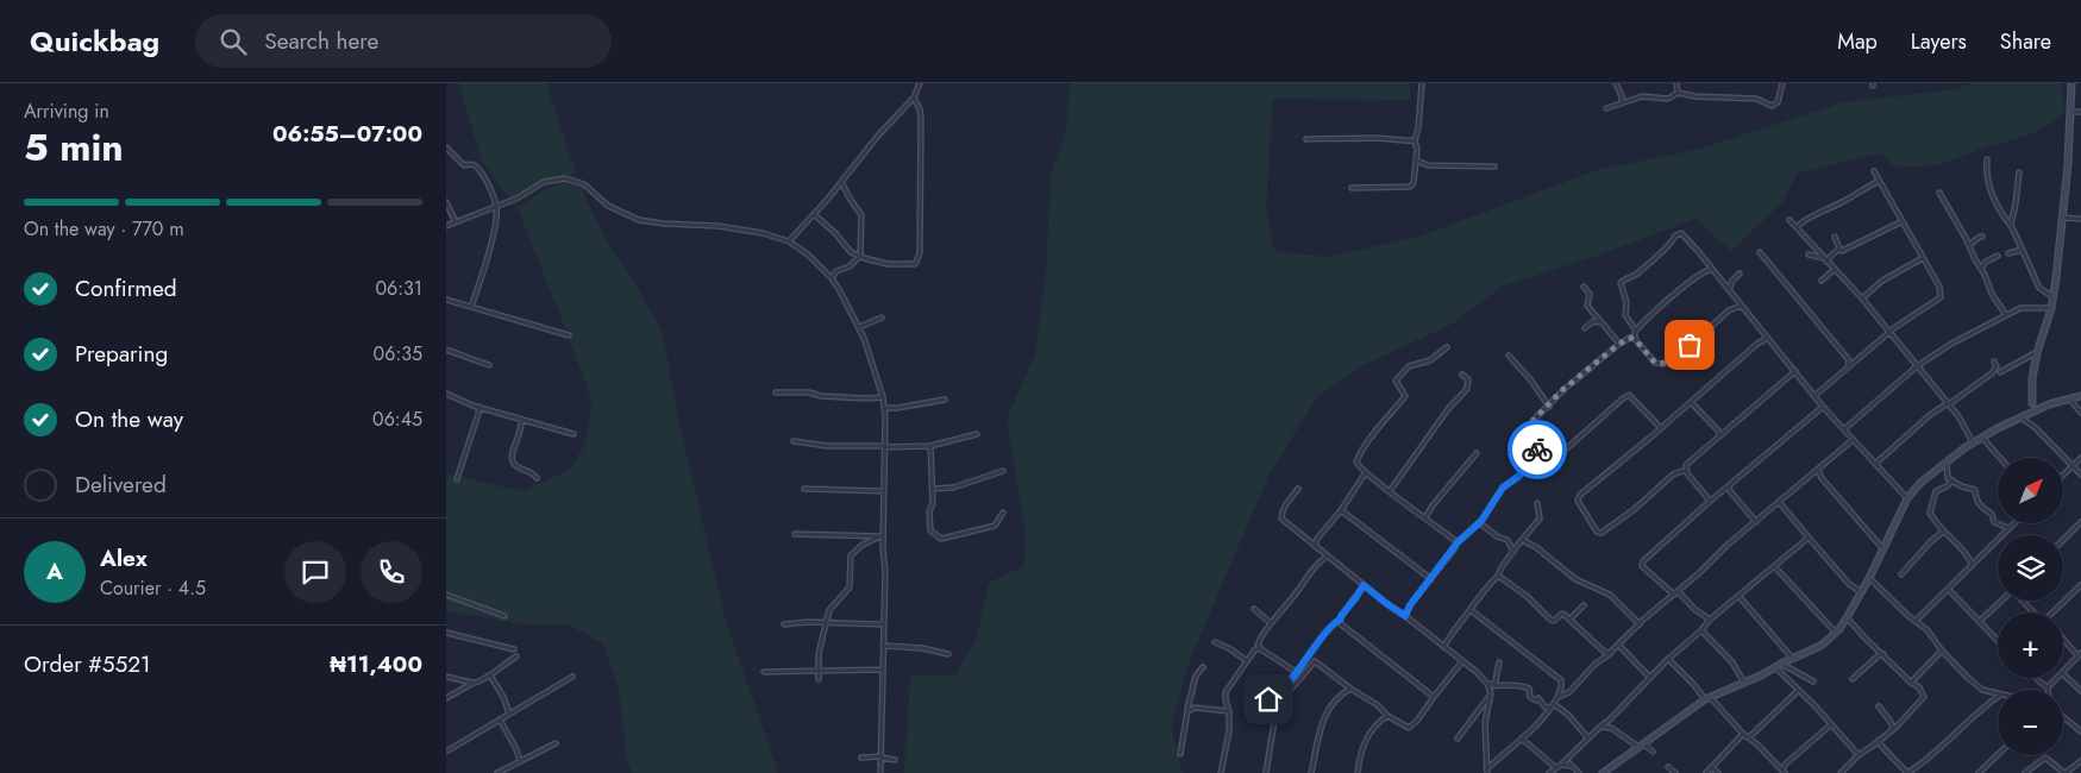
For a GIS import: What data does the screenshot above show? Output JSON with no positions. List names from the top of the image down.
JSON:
{
  "north": "top right",
  "page": {
    "header": "Quickbag",
    "search": "Search here",
    "nav": ["Map", "Layers", "Share"],
    "heading": ["5 min", "Arriving in", "06:55–07:00"],
    "panel": [
      "Alex",
      "Courier · 4.5",
      "Order #5521",
      "₦11,400"
    ],
    "bar": "On the way · 770 m",
    "list": [
      ["Confirmed", "06:31"],
      ["Preparing", "06:35"],
      ["On the way", "06:45"],
      "Delivered"
    ],
    "map_buttons": ["+", "−"],
    "round": "A"
  }
}
